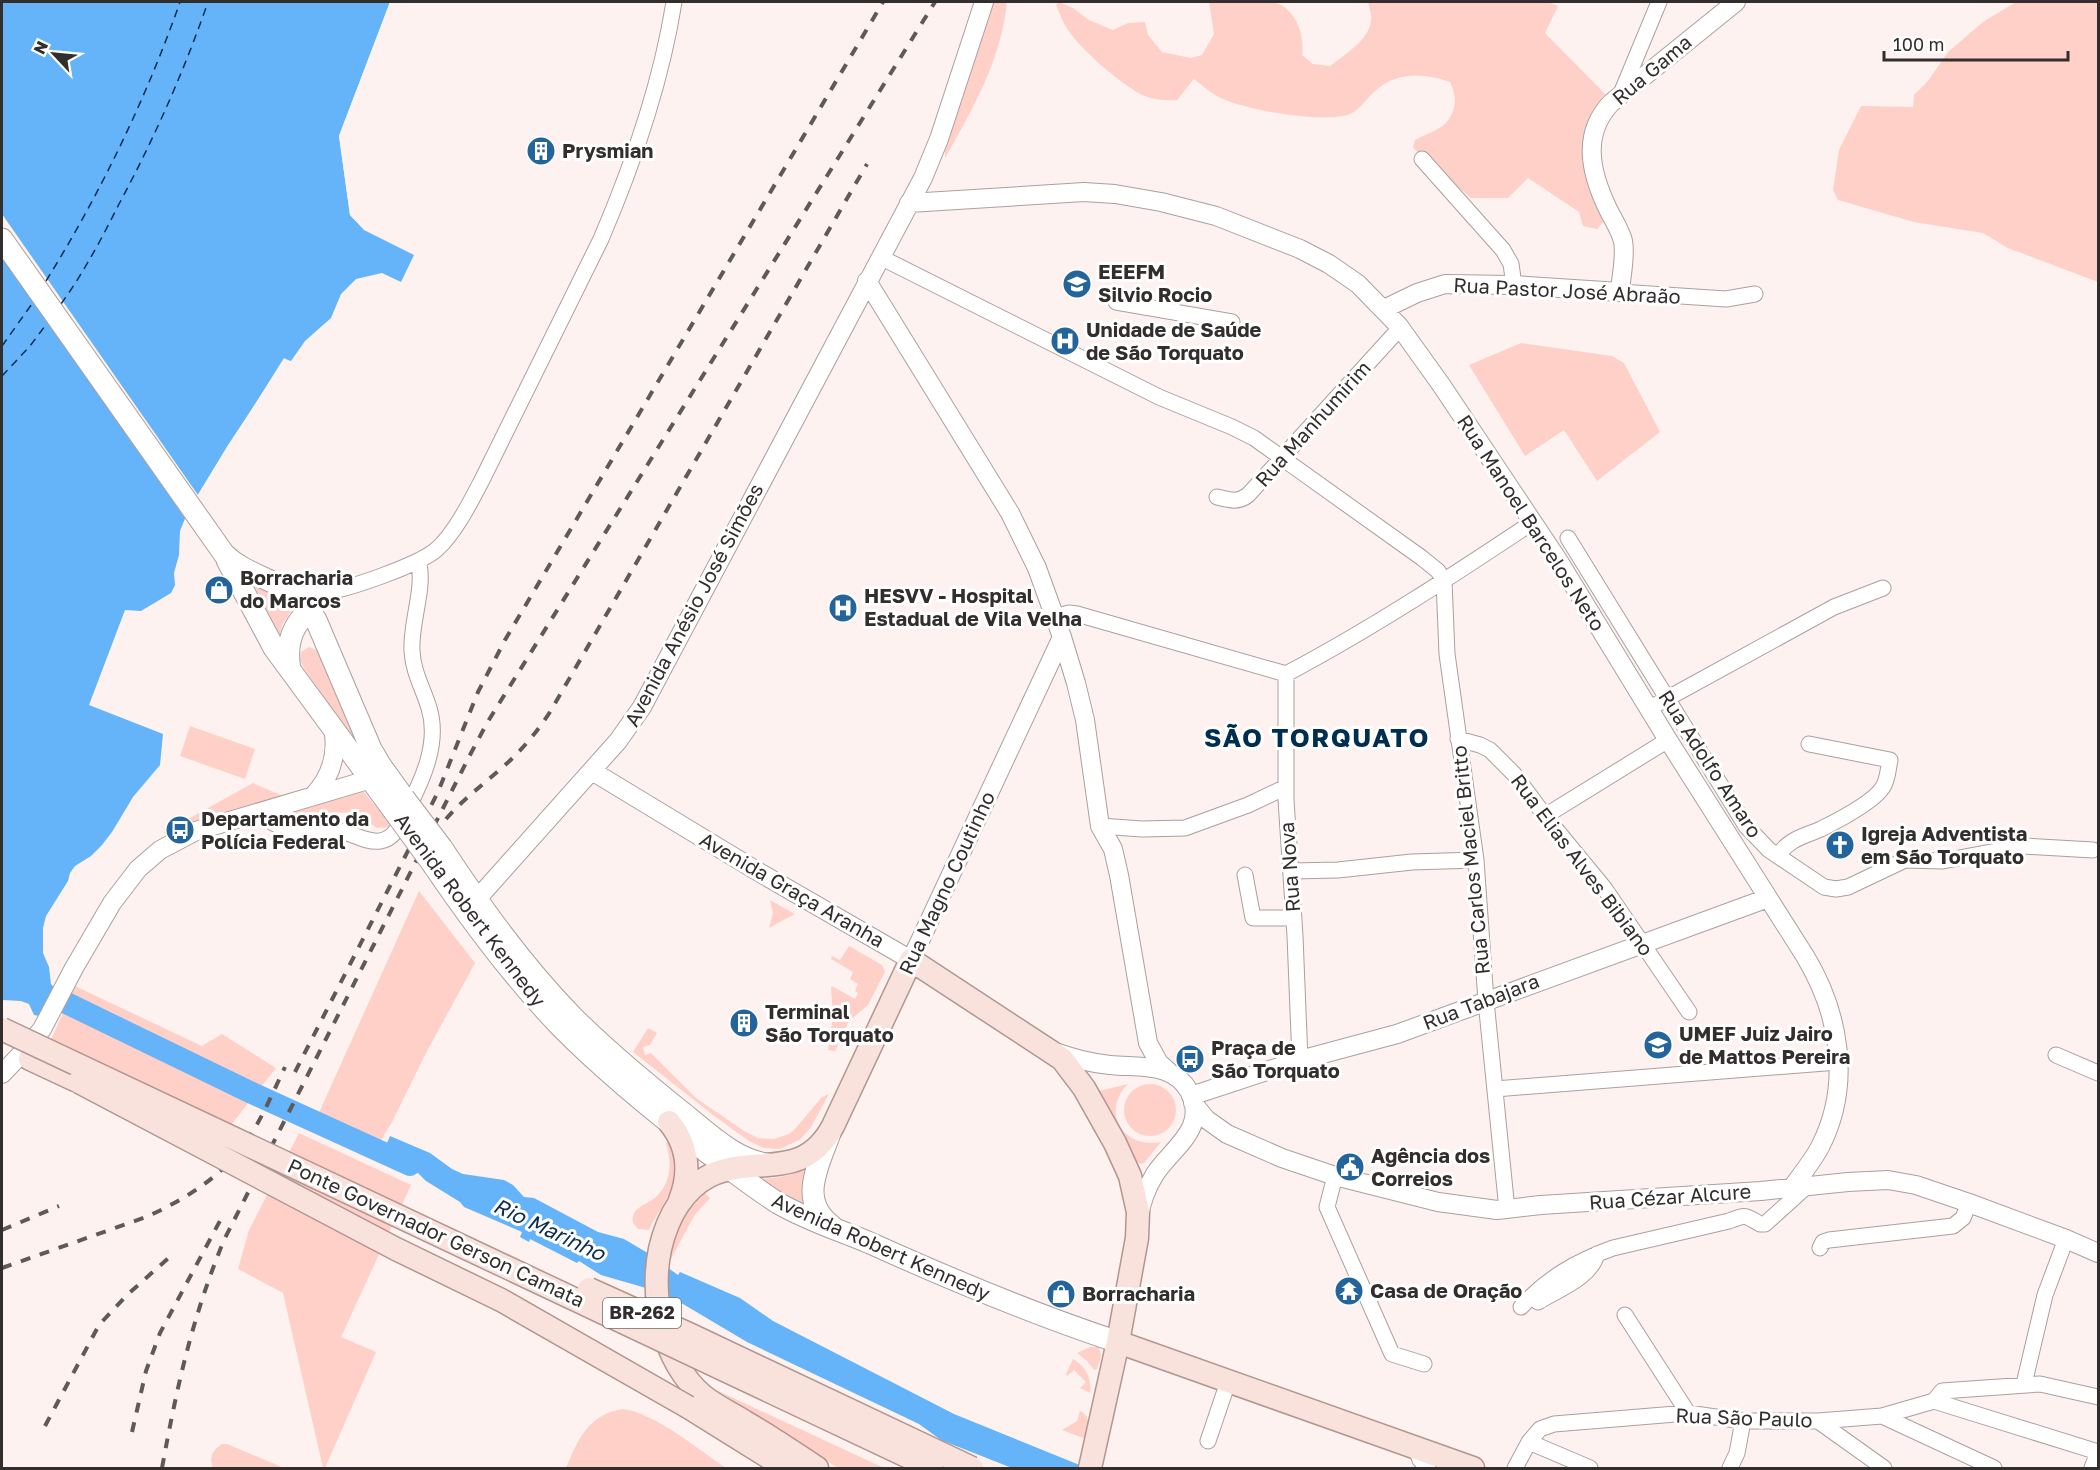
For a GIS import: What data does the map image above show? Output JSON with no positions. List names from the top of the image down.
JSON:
{
  "streets": {
    "main road": [
      "Rua Magno Coutinho",
      "Avenida Graça Aranha",
      "Avenida Robert Kennedy",
      "Ponte Governador Gerson Camata",
      "BR-262"
    ],
    "street": [
      "Rua Gama",
      "Rua Pastor José Abraão",
      "Rua Manhumirim",
      "Rua Manoel Barcelos Neto",
      "Avenida Anésio José Simões",
      "Rua Adolfo Amaro",
      "Rua Carlos Maciel Britto",
      "Rua Elias Alves Bibiano",
      "Rua Nova",
      "Rua Tabajara",
      "Rua Cézar Alcure",
      "Rua São Paulo"
    ]
  },
  "crossings": [
    ["Rua Gama", "Rua Pastor José Abraão"],
    ["Rua Pastor José Abraão", "Rua Manoel Barcelos Neto"],
    ["Rua Manhumirim", "Rua Manoel Barcelos Neto"],
    ["Rua Manoel Barcelos Neto", "Avenida Anésio José Simões"],
    ["Rua Manoel Barcelos Neto", "Rua Tabajara"],
    ["Rua Manoel Barcelos Neto", "Rua Cézar Alcure"],
    ["Avenida Anésio José Simões", "Avenida Graça Aranha"],
    ["Avenida Anésio José Simões", "Avenida Robert Kennedy"],
    ["Avenida Anésio José Simões", "Rua Cézar Alcure"],
    ["Rua Carlos Maciel Britto", "Rua Elias Alves Bibiano"],
    ["Rua Carlos Maciel Britto", "Rua Tabajara"],
    ["Rua Carlos Maciel Britto", "Rua Cézar Alcure"],
    ["Rua Elias Alves Bibiano", "Rua Tabajara"],
    ["Rua Nova", "Rua Tabajara"],
    ["Rua Magno Coutinho", "Avenida Graça Aranha"],
    ["Rua Magno Coutinho", "Avenida Robert Kennedy"],
    ["Rua Magno Coutinho", "Rua Cézar Alcure"],
    ["Avenida Graça Aranha", "Avenida Robert Kennedy"],
    ["Rua Tabajara", "Rua Cézar Alcure"],
    ["Ponte Governador Gerson Camata", "BR-262"]
  ],
  "districts": ["SÃO TORQUATO"],
  "water": ["Rio Marinho"],
  "places": {
    "building": ["Prysmian", "Terminal São Torquato"],
    "school or university": ["EEEFM Silvio Rocio", "UMEF Juiz Jairo de Mattos Pereira"],
    "hospital": ["Unidade de Saúde de São Torquato", "HESVV - Hospital Estadual de Vila Velha"],
    "shop": ["Borracharia do Marcos", "Borracharia"],
    "bus stop": ["Departamento da Polícia Federal", "Praça de São Torquato"],
    "church": ["Igreja Adventista em São Torquato"],
    "public building": ["Agência dos Correios"],
    "temple": ["Casa de Oração"]
  },
  "scale_bar": "100 m",
  "north": "top left"
}
